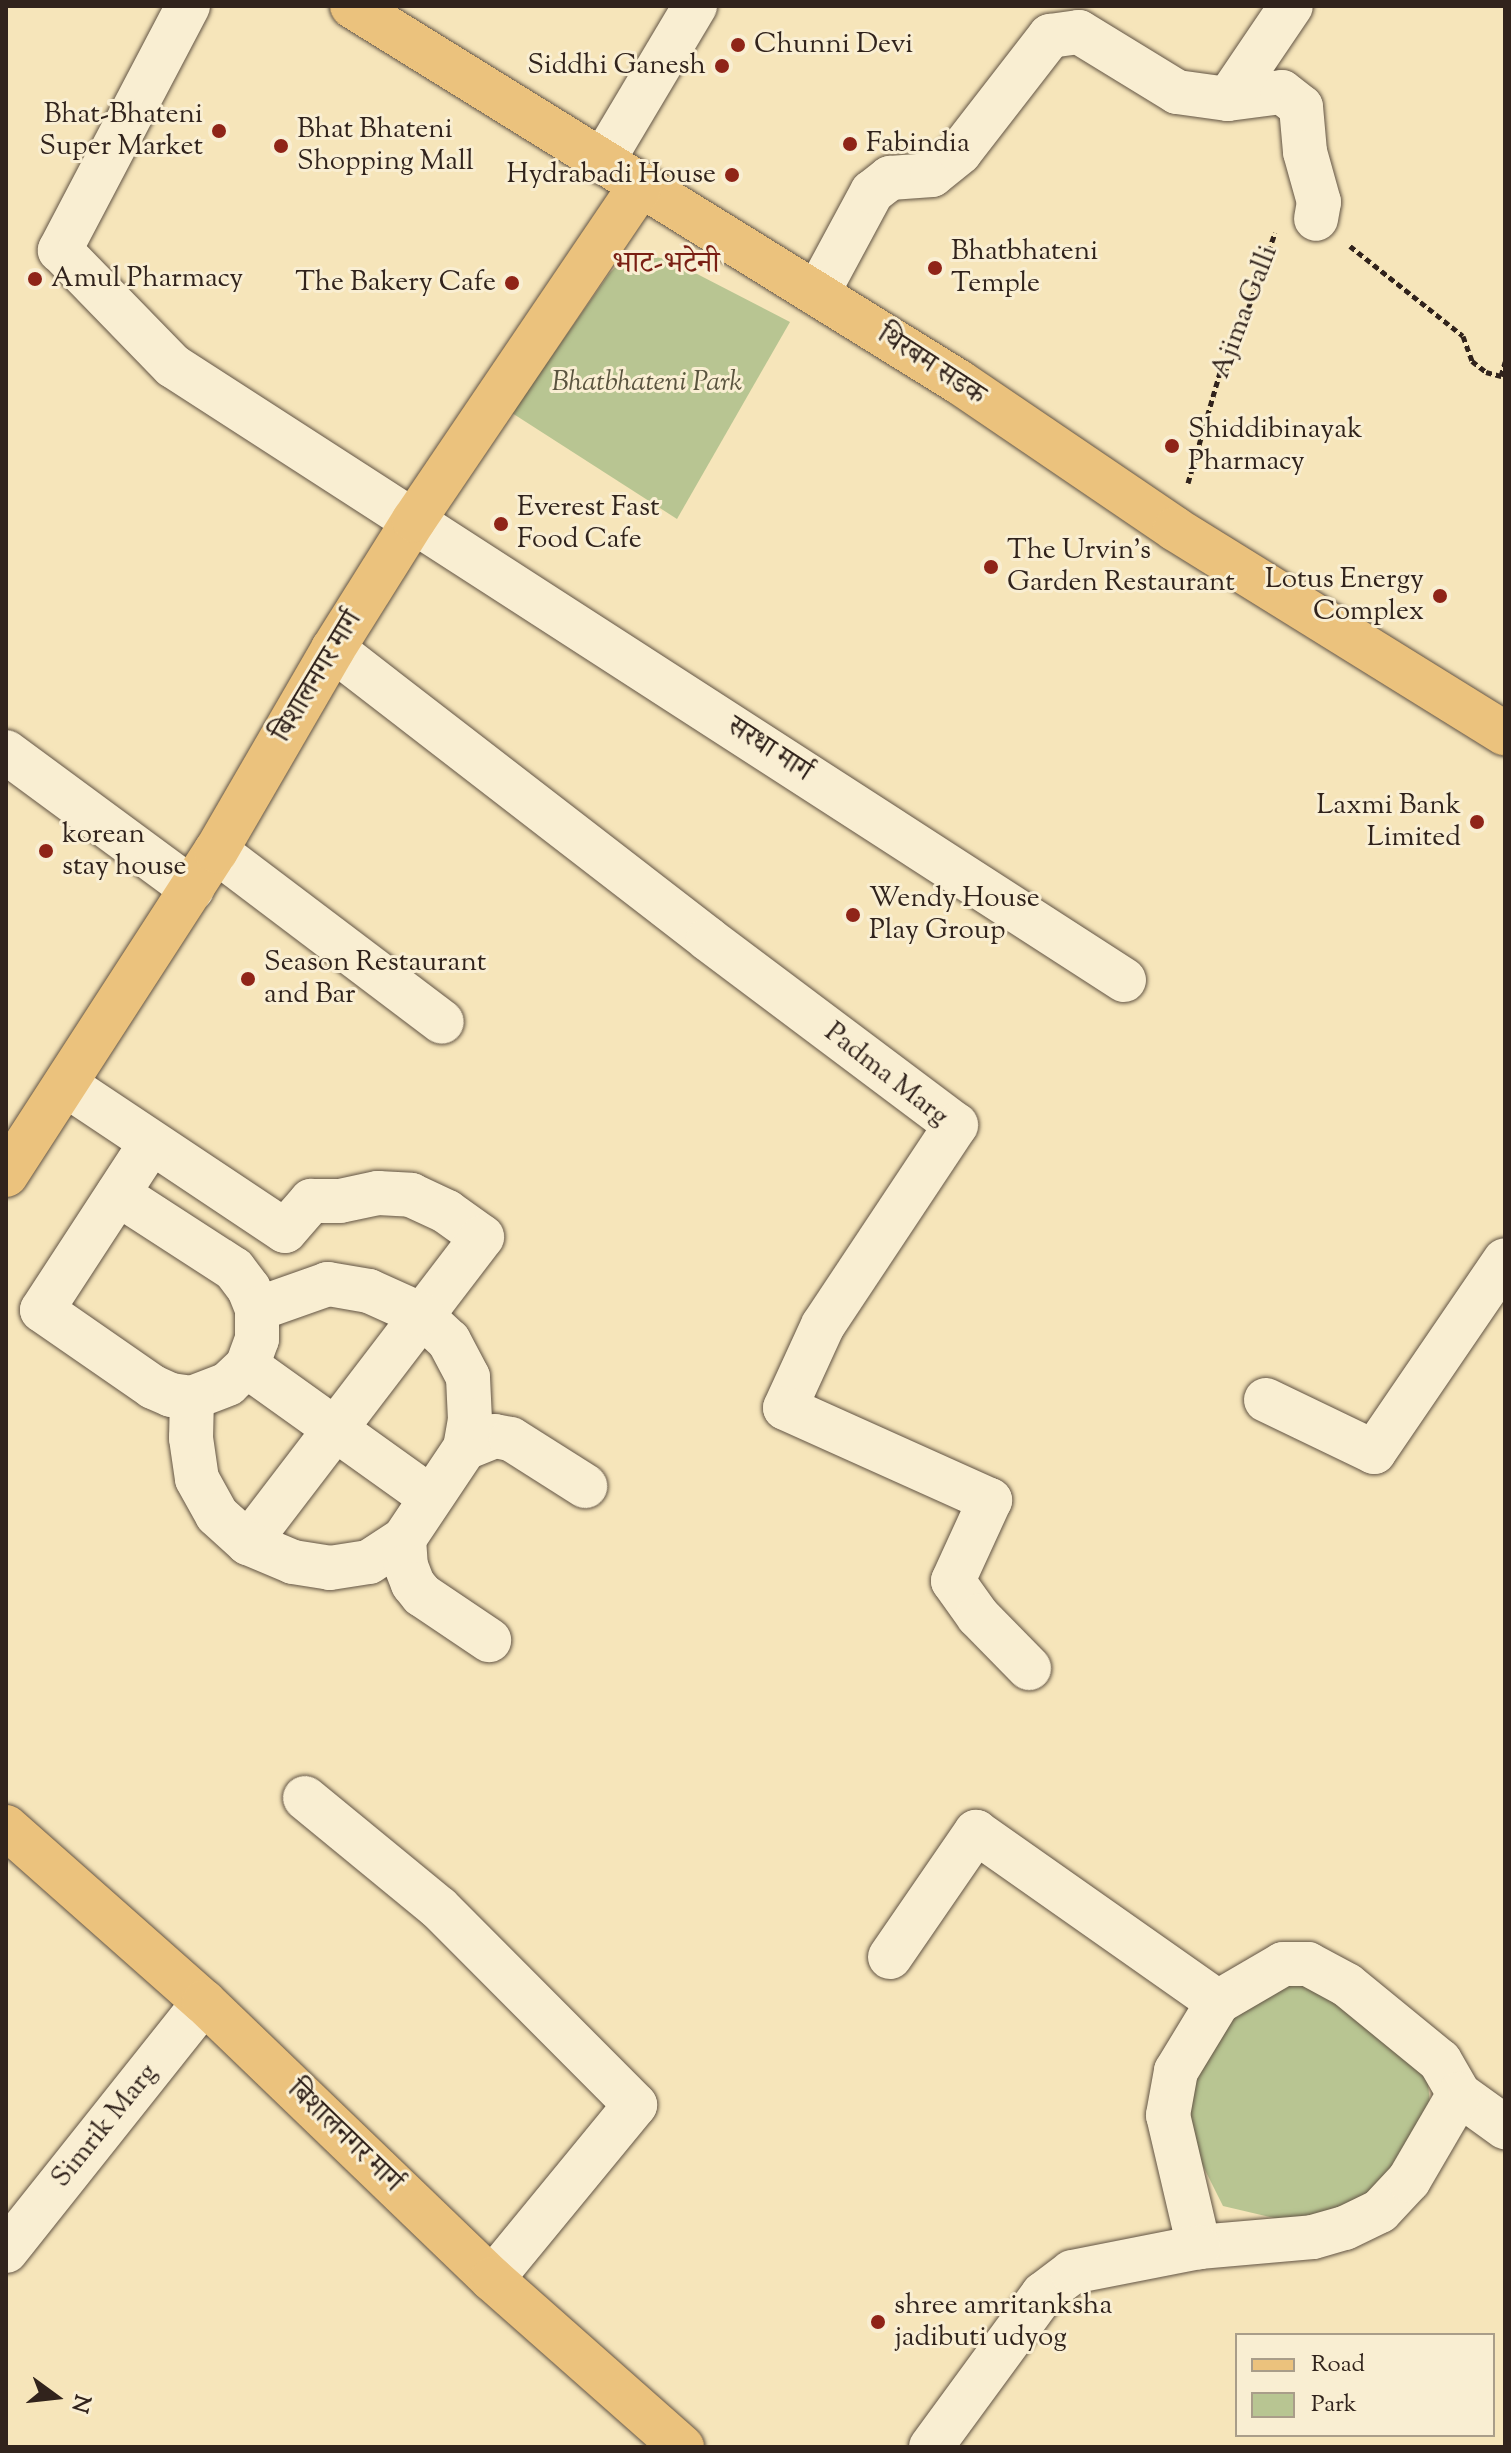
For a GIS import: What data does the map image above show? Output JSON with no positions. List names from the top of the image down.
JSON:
{
  "streets": {
    "main road": ["थिरबम सडक", "बिशालनगर मार्ग"],
    "street": ["सरधा मार्ग", "Padma Marg", "Simrik Marg"],
    "path": ["Ajima Galli"]
  },
  "crossings": [
    ["Ajima Galli", "थिरबम सडक"],
    ["थिरबम सडक", "बिशालनगर मार्ग"],
    ["बिशालनगर मार्ग", "सरधा मार्ग"],
    ["बिशालनगर मार्ग", "Padma Marg"],
    ["बिशालनगर मार्ग", "Simrik Marg"]
  ],
  "districts": ["भाट-भटेनी"],
  "parks": ["Bhatbhateni Park"],
  "places": [
    "Chunni Devi",
    "Siddhi Ganesh",
    "Bhat-Bhateni Super Market",
    "Fabindia",
    "Bhat Bhateni Shopping Mall",
    "Hydrabadi House",
    "Bhatbhateni Temple",
    "Amul Pharmacy",
    "The Bakery Cafe",
    "Shiddibinayak Pharmacy",
    "Everest Fast Food Cafe",
    "The Urvin's Garden Restaurant",
    "Lotus Energy Complex",
    "Laxmi Bank Limited",
    "korean stay house",
    "Wendy House Play Group",
    "Season Restaurant and Bar",
    "shree amritanksha jadibuti udyog"
  ],
  "legend": ["Road", "Park"],
  "north": "right"
}
